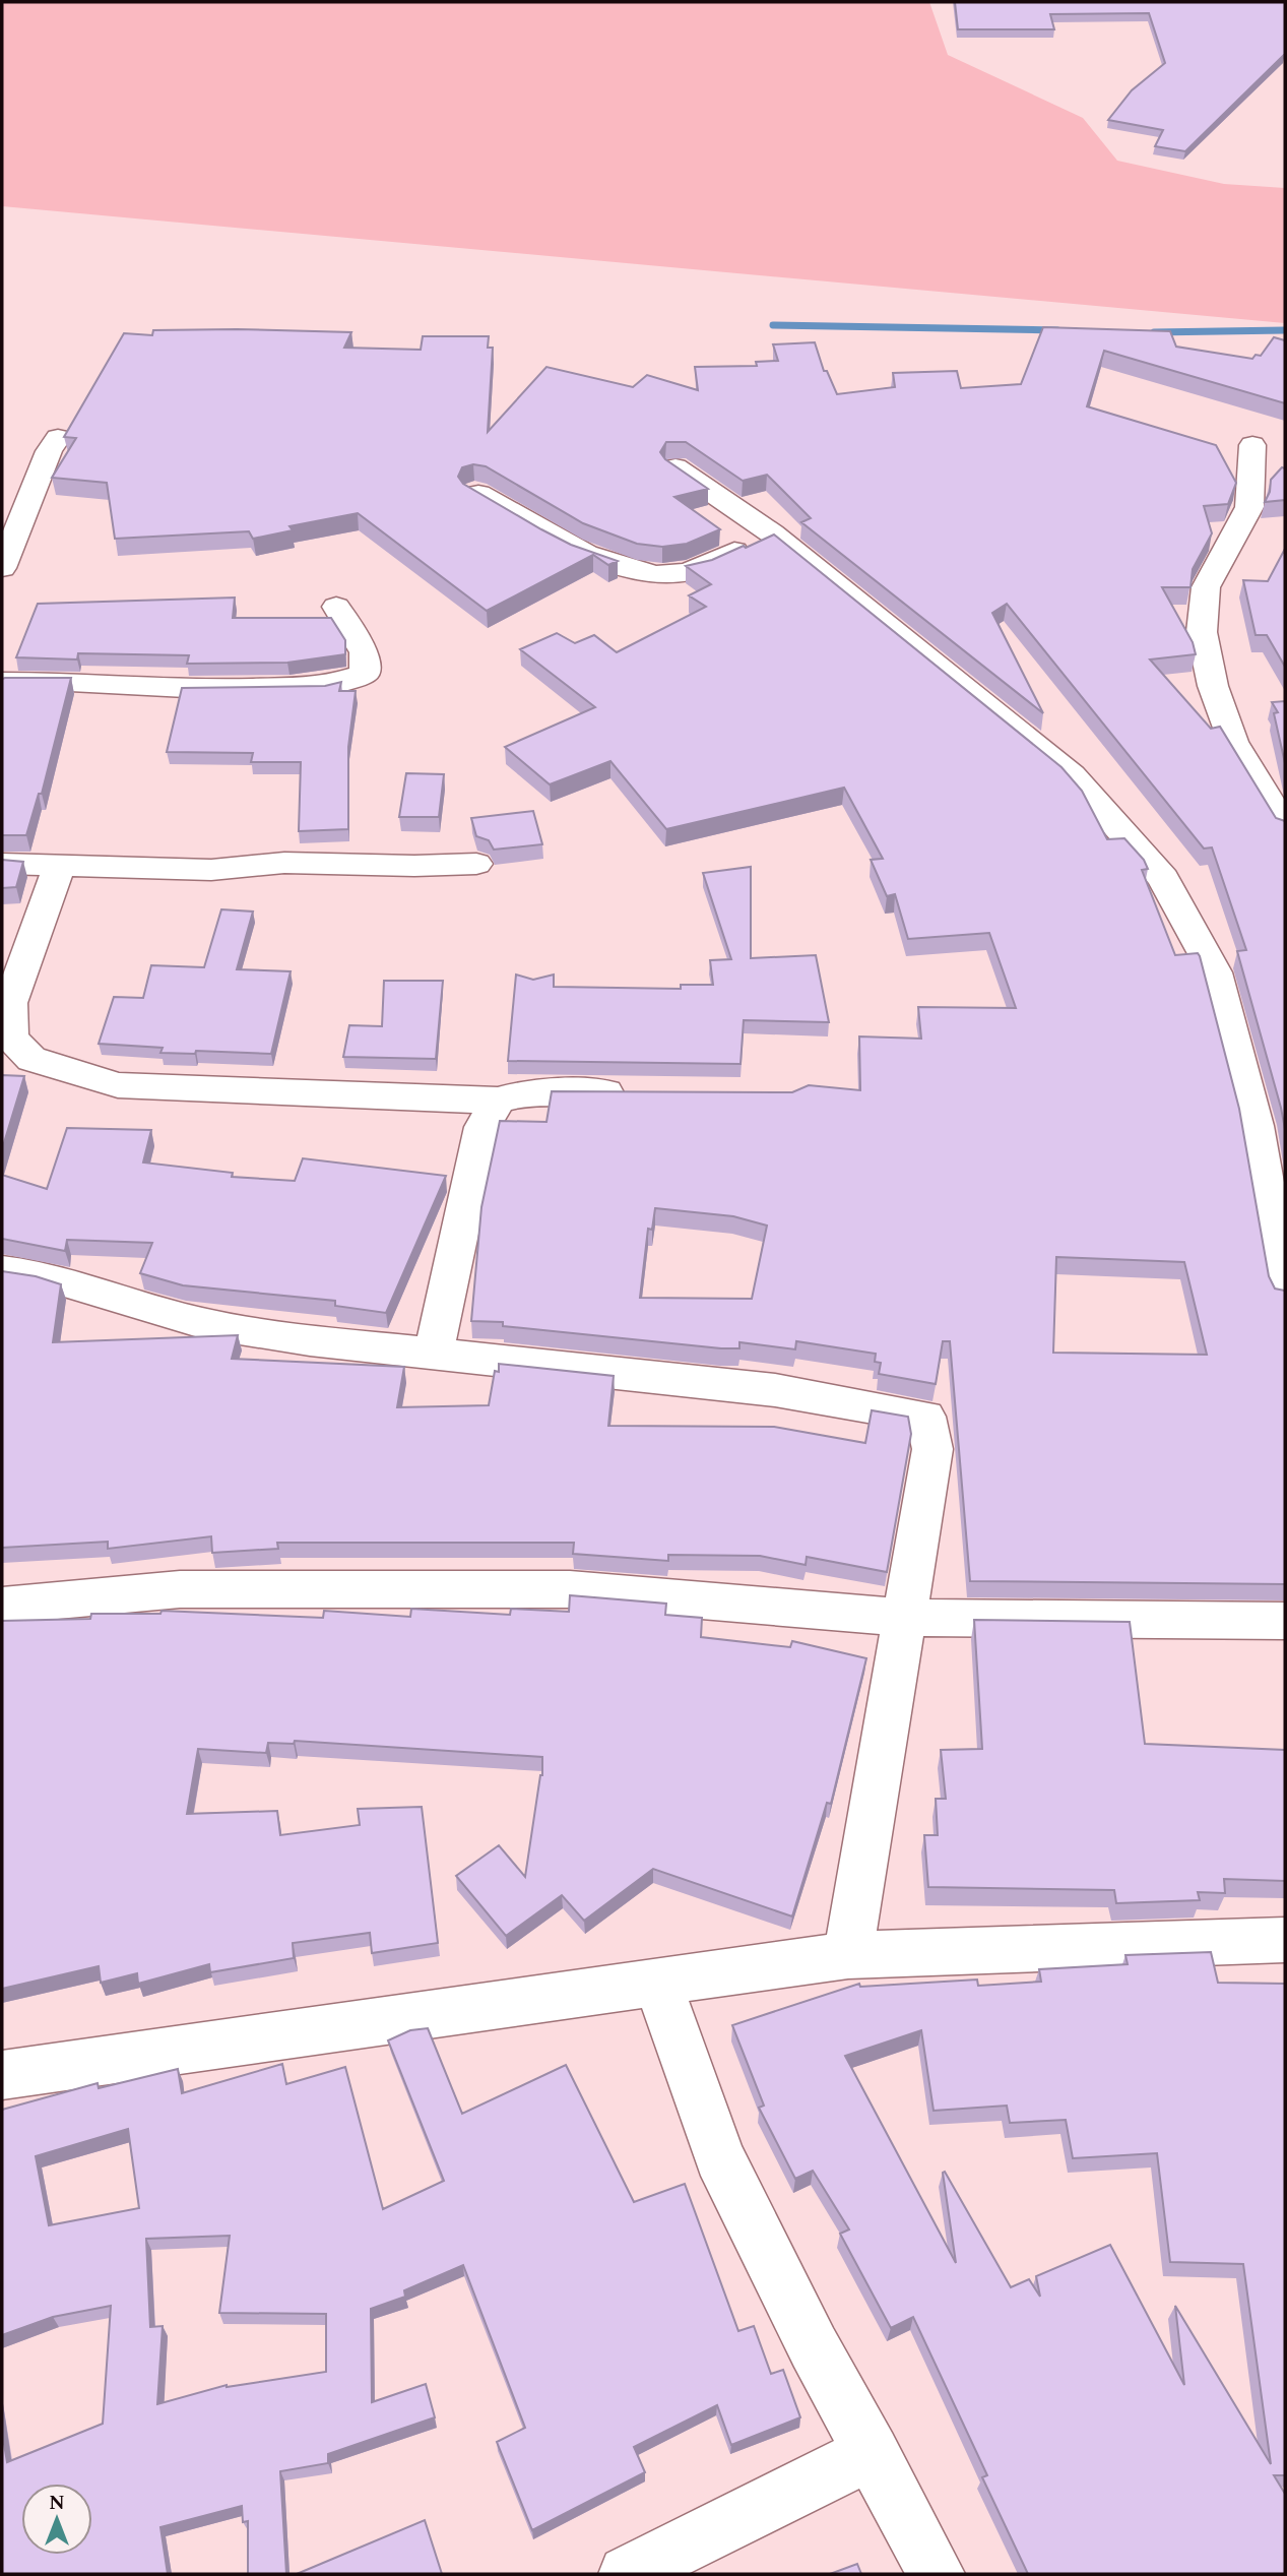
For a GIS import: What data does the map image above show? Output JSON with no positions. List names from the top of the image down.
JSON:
{
  "north": "top"
}
